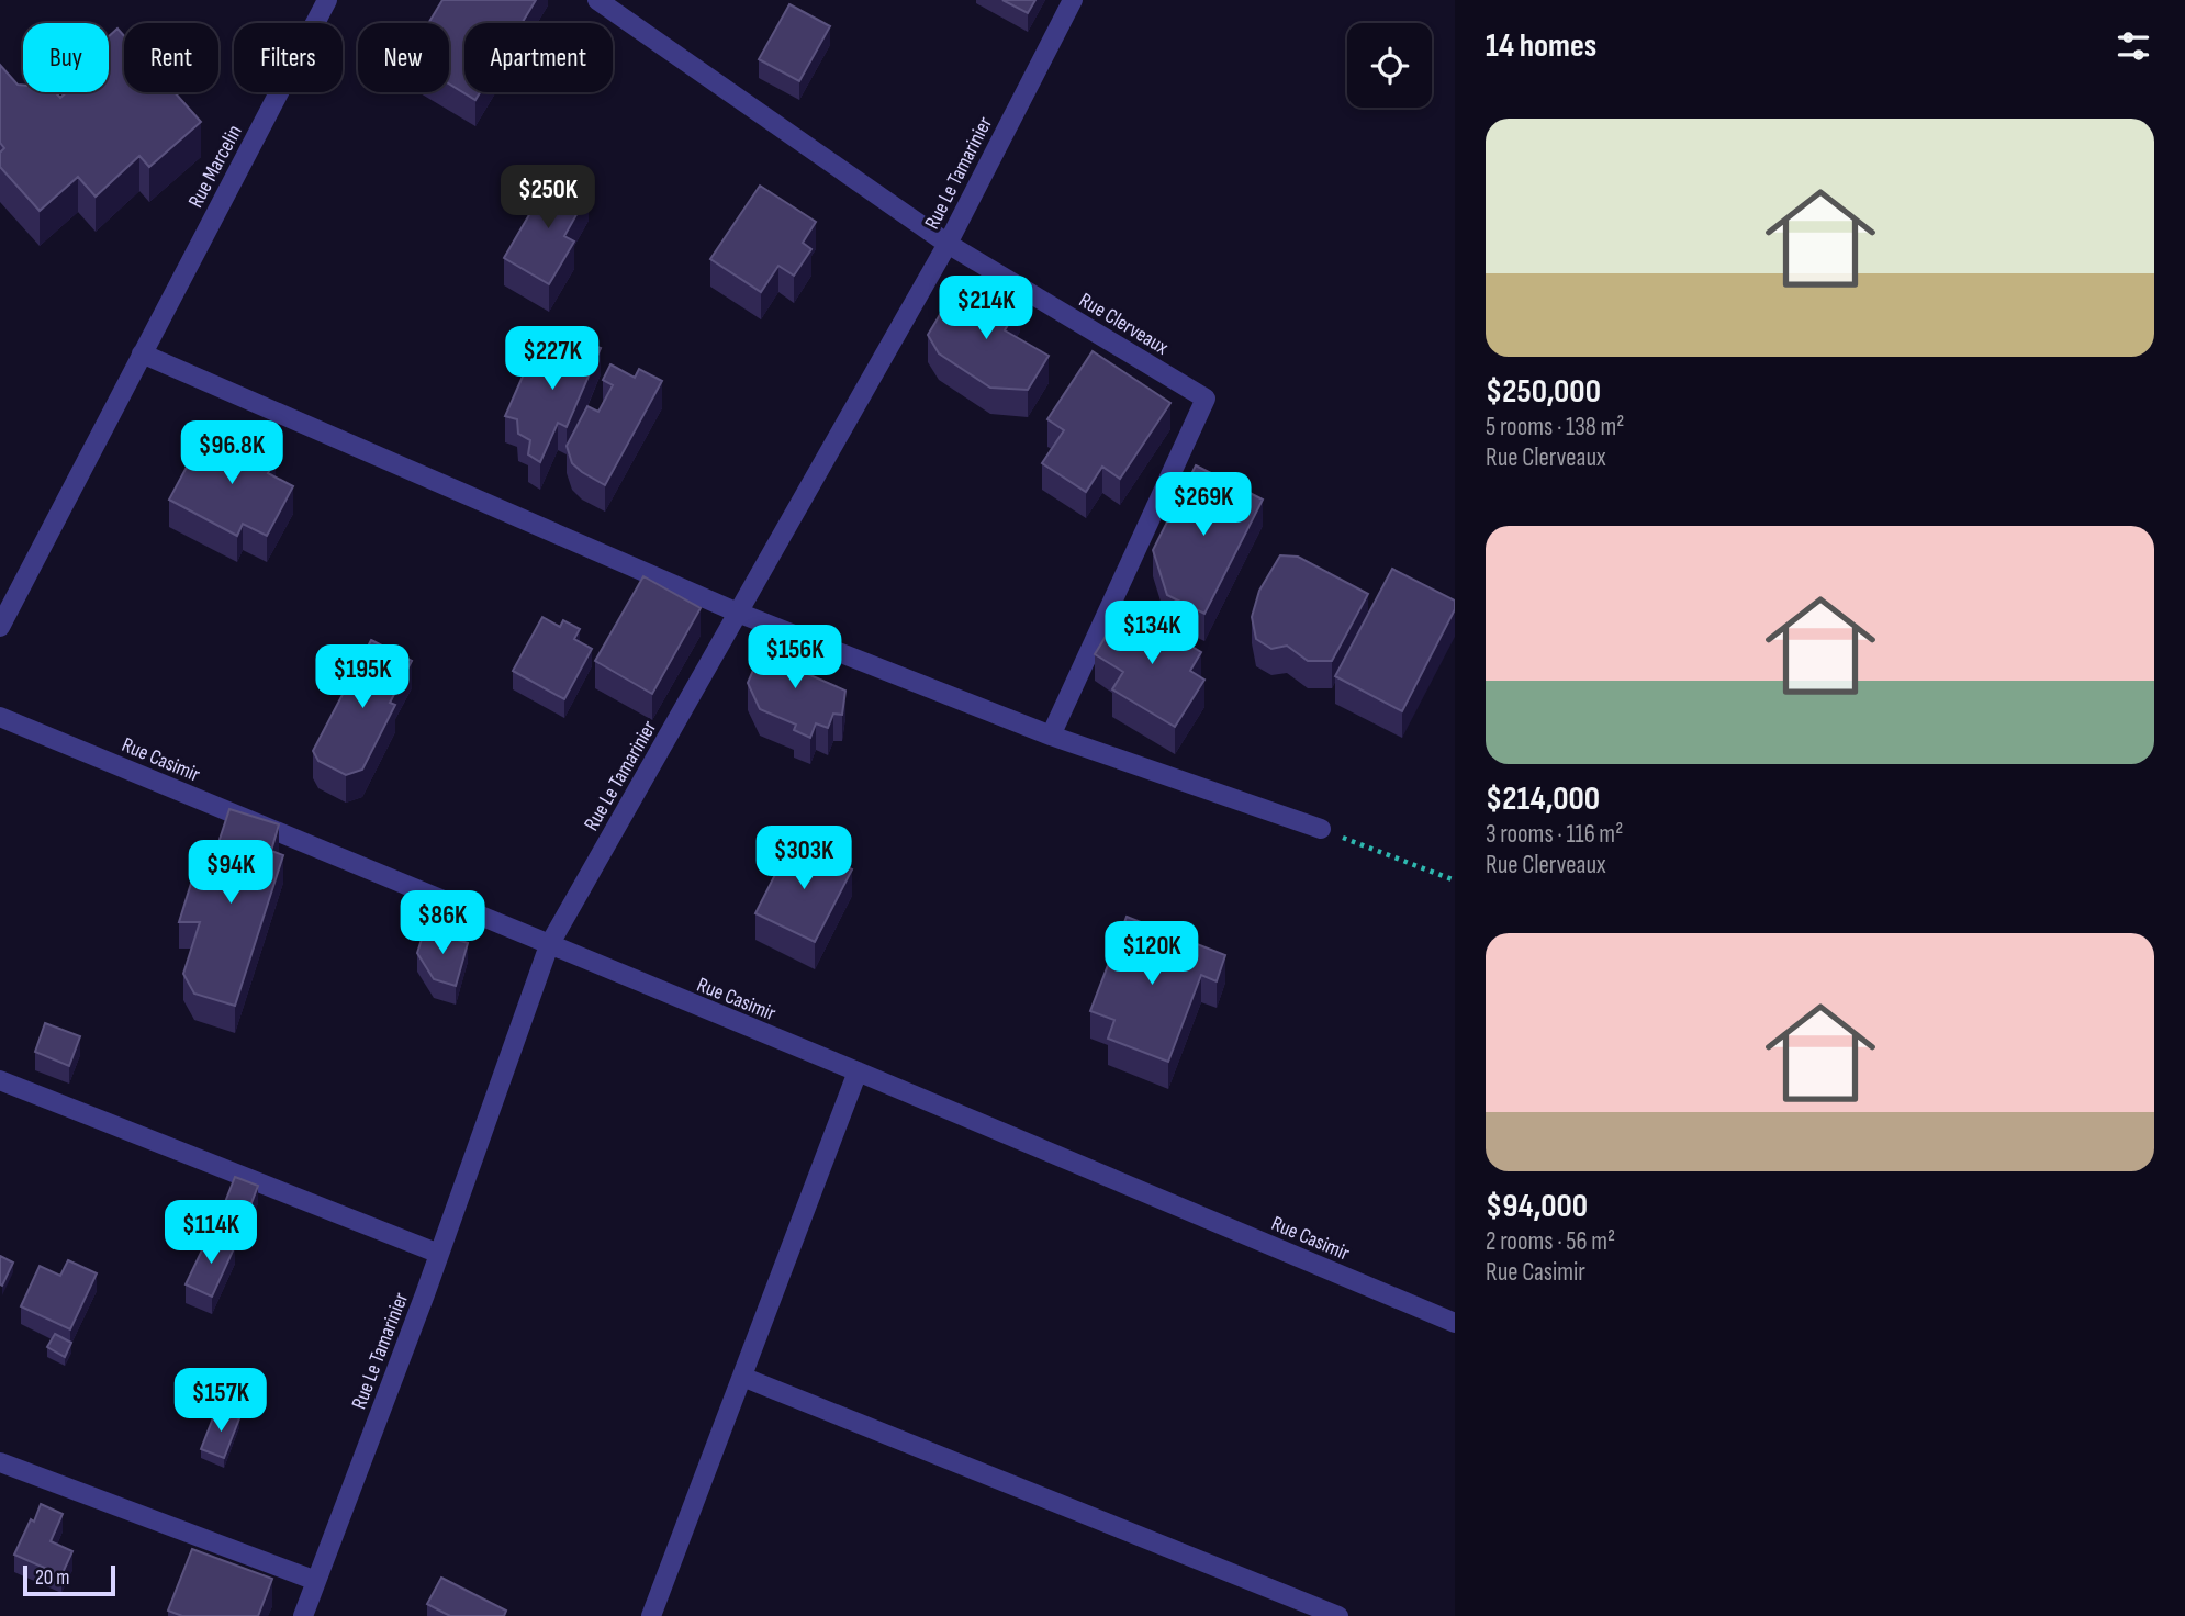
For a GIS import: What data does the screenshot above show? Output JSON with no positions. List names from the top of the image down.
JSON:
{
  "streets": {
    "street": [
      "Rue Marcelin",
      "Rue Le Tamarinier",
      "Rue Clerveaux",
      "Rue Casimir"
    ]
  },
  "crossings": [
    ["Rue Le Tamarinier", "Rue Clerveaux"],
    ["Rue Le Tamarinier", "Rue Casimir"]
  ],
  "scale_bar": "20 m",
  "page": {
    "heading": "14 homes",
    "chip": [
      "Buy",
      "Rent",
      "Filters",
      "New",
      "Apartment"
    ],
    "list": [
      {
        "name": "$250,000",
        "note": "5 rooms · 138 m² · Rue Clerveaux"
      },
      {
        "name": "$214,000",
        "note": "3 rooms · 116 m² · Rue Clerveaux"
      },
      {
        "name": "$94,000",
        "note": "2 rooms · 56 m² · Rue Casimir"
      }
    ],
    "price": [
      "$250K",
      "$214K",
      "$227K",
      "$96.8K",
      "$269K",
      "$134K",
      "$156K",
      "$195K",
      "$303K",
      "$94K",
      "$86K",
      "$120K",
      "$114K",
      "$157K"
    ],
    "scale": "20 m"
  }
}
